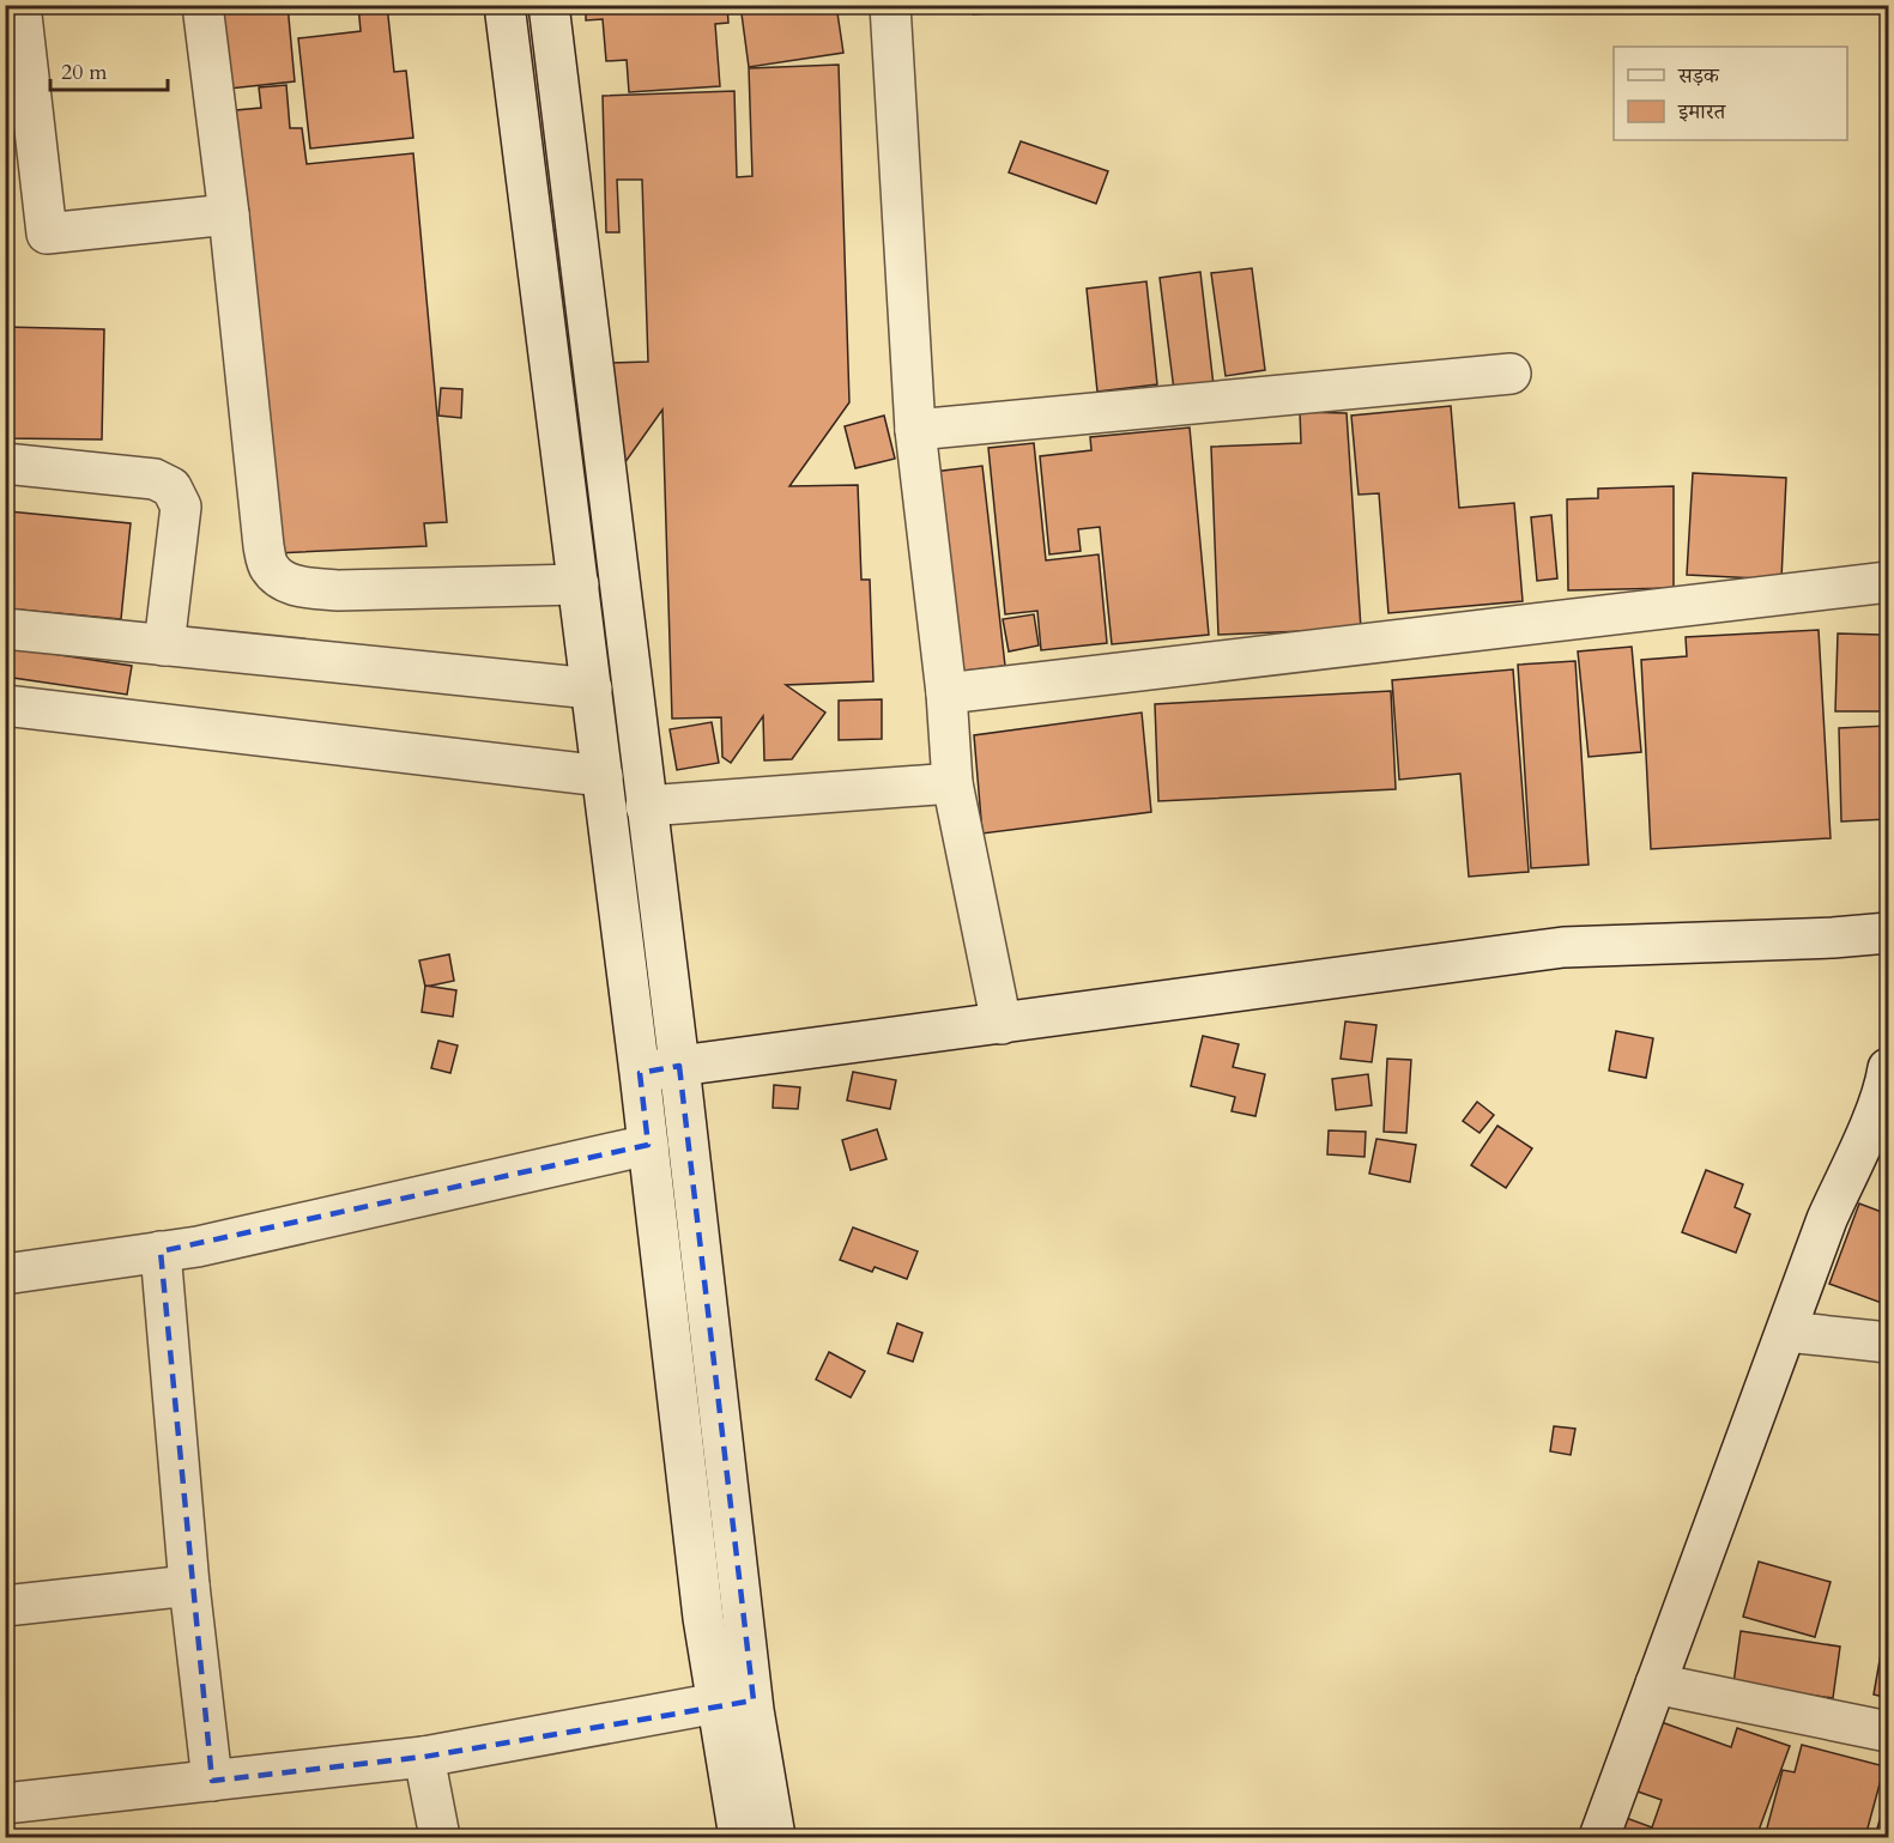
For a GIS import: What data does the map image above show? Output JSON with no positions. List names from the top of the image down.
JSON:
{
  "legend": ["सड़क", "इमारत"],
  "scale_bar": "20 m"
}
